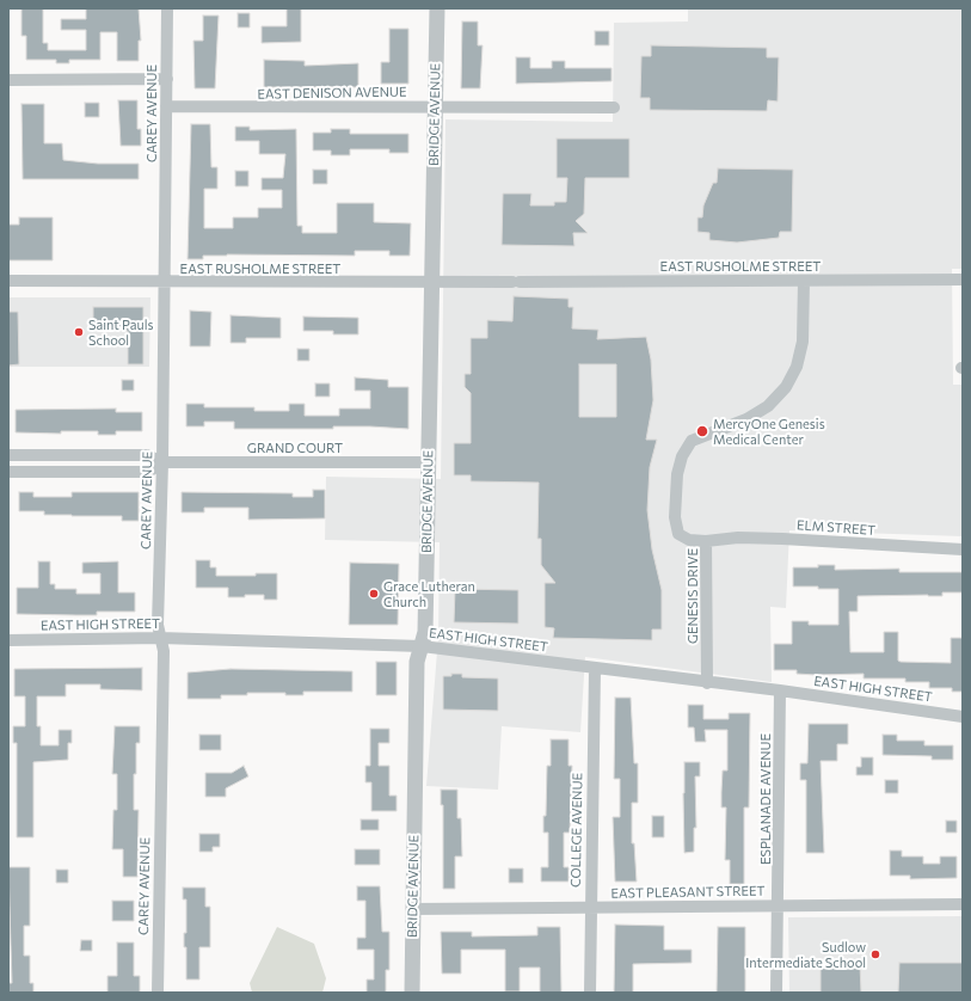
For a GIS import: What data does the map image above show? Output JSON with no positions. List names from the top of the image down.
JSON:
{
  "streets": {
    "street": [
      "EAST DENISON AVENUE",
      "CAREY AVENUE",
      "BRIDGE AVENUE",
      "EAST RUSHOLME STREET",
      "GRAND COURT",
      "ELM STREET",
      "GENESIS DRIVE",
      "EAST HIGH STREET",
      "ESPLANADE AVENUE",
      "COLLEGE AVENUE",
      "EAST PLEASANT STREET"
    ]
  },
  "crossings": [
    ["EAST DENISON AVENUE", "CAREY AVENUE"],
    ["EAST DENISON AVENUE", "BRIDGE AVENUE"],
    ["CAREY AVENUE", "EAST RUSHOLME STREET"],
    ["CAREY AVENUE", "GRAND COURT"],
    ["CAREY AVENUE", "EAST HIGH STREET"],
    ["BRIDGE AVENUE", "EAST RUSHOLME STREET"],
    ["BRIDGE AVENUE", "GRAND COURT"],
    ["BRIDGE AVENUE", "EAST HIGH STREET"],
    ["BRIDGE AVENUE", "EAST PLEASANT STREET"],
    ["EAST RUSHOLME STREET", "GENESIS DRIVE"],
    ["ELM STREET", "GENESIS DRIVE"],
    ["GENESIS DRIVE", "EAST HIGH STREET"],
    ["EAST HIGH STREET", "ESPLANADE AVENUE"],
    ["EAST HIGH STREET", "COLLEGE AVENUE"],
    ["ESPLANADE AVENUE", "EAST PLEASANT STREET"],
    ["COLLEGE AVENUE", "EAST PLEASANT STREET"]
  ],
  "places": [
    "Saint Pauls School",
    "MercyOne Genesis Medical Center",
    "Grace Lutheran Church",
    "Sudlow Intermediate School"
  ]
}
